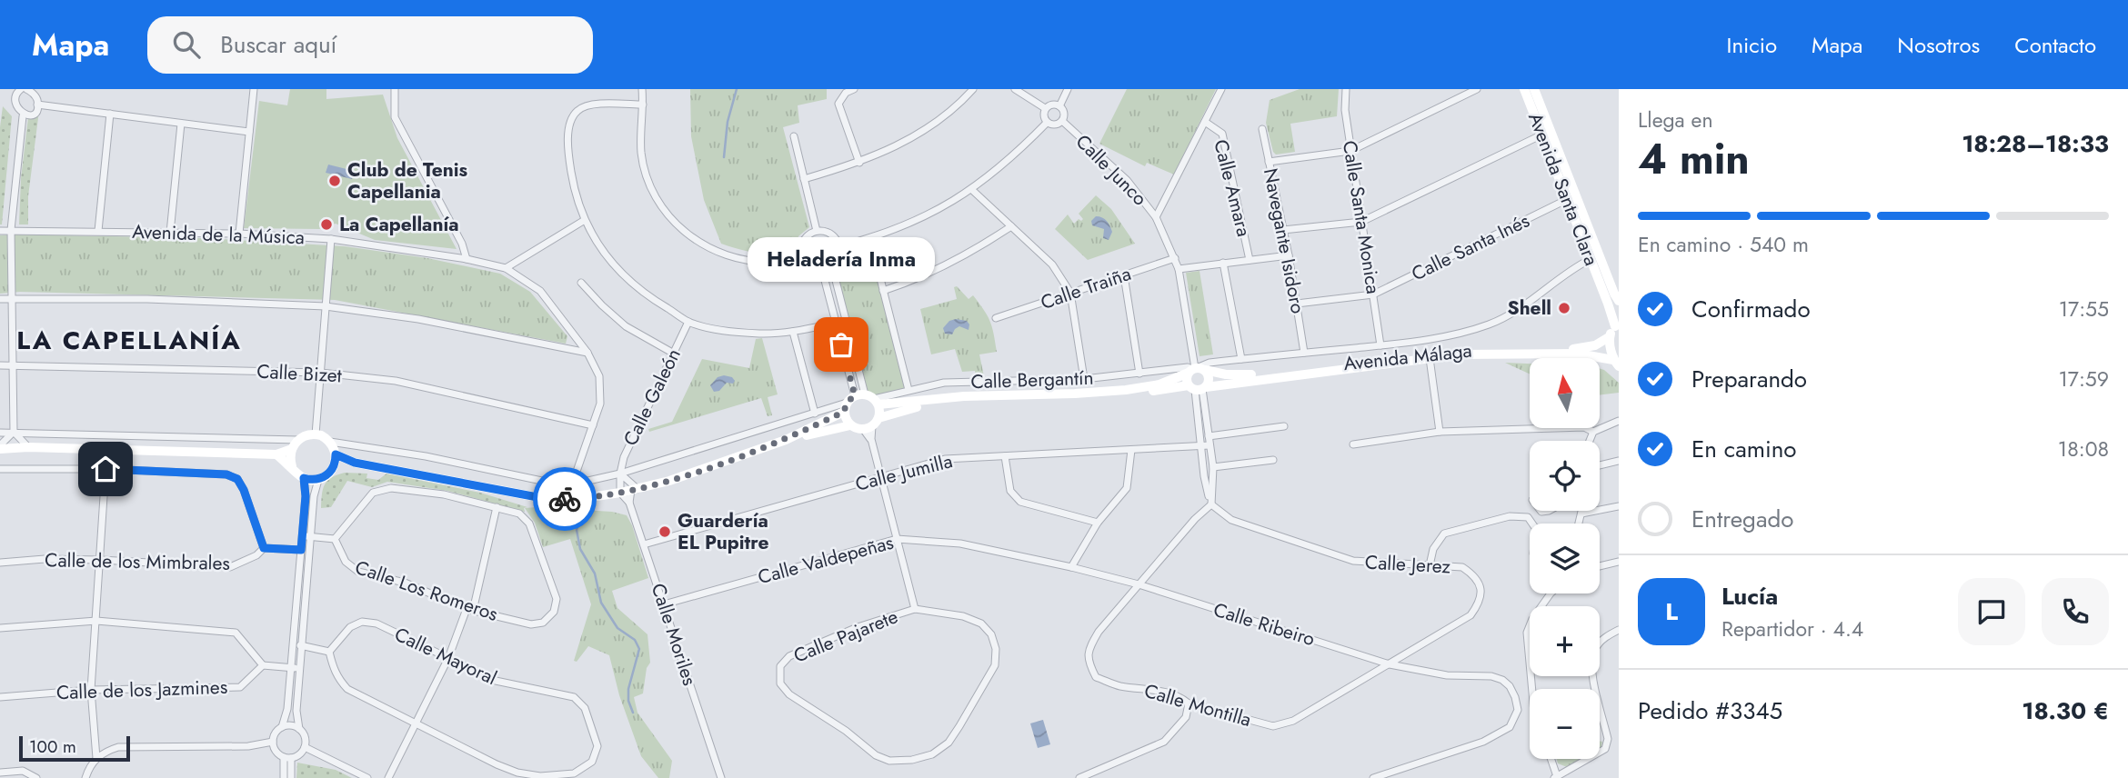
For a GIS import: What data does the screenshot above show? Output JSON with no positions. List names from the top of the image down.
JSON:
{
  "streets": {
    "street": [
      "Calle Junco",
      "Calle Amara",
      "Avenida Santa Clara",
      "Calle Santa Monica",
      "Avenida de la Música",
      "Navegante Isidoro",
      "Calle Santa Inés",
      "Calle Traiña",
      "Avenida Málaga",
      "Calle Bizet",
      "Calle Bergantín",
      "Calle Galeón",
      "Calle Jumilla",
      "Calle Valdepeñas",
      "Calle de los Mimbrales",
      "Calle Jerez",
      "Calle Los Romeros",
      "Calle Ribeiro",
      "Calle Moriles",
      "Calle Pajarete",
      "Calle Mayoral",
      "Calle de los Jazmines",
      "Calle Montilla"
    ]
  },
  "crossings": [
    ["Calle Junco", "Calle Traiña"],
    ["Calle Junco", "Avenida Málaga"],
    ["Calle Junco", "Calle Bergantín"],
    ["Avenida Santa Clara", "Calle Santa Inés"],
    ["Avenida Santa Clara", "Calle Bergantín"],
    ["Calle Santa Monica", "Calle Santa Inés"],
    ["Calle Santa Monica", "Calle Bergantín"],
    ["Avenida de la Música", "Calle Bizet"],
    ["Navegante Isidoro", "Calle Santa Inés"],
    ["Navegante Isidoro", "Calle Bergantín"],
    ["Avenida Málaga", "Calle Bergantín"],
    ["Calle Jumilla", "Calle Moriles"],
    ["Calle Valdepeñas", "Calle Ribeiro"],
    ["Calle Valdepeñas", "Calle Moriles"],
    ["Calle Valdepeñas", "Calle Montilla"],
    ["Calle Jerez", "Calle Ribeiro"],
    ["Calle Jerez", "Calle Montilla"],
    ["Calle Ribeiro", "Calle Montilla"]
  ],
  "districts": ["LA CAPELLANÍA"],
  "places": [
    "Club de Tenis Capellania",
    "La Capellanía",
    "Shell",
    "Heladería Inma",
    "Guardería EL Pupitre"
  ],
  "scale_bar": "100 m",
  "north": "top",
  "page": {
    "header": "Mapa",
    "search": "Buscar aquí",
    "nav": [
      "Inicio",
      "Mapa",
      "Nosotros",
      "Contacto"
    ],
    "heading": ["4 min", "Llega en", "18:28–18:33"],
    "panel": [
      "Lucía",
      "Repartidor · 4.4",
      "Pedido #3345",
      "18.30 €"
    ],
    "bar": "En camino · 540 m",
    "bubble": "Heladería Inma",
    "list": [
      ["Confirmado", "17:55"],
      ["Preparando", "17:59"],
      ["En camino", "18:08"],
      "Entregado"
    ],
    "map_buttons": ["+", "−"],
    "round": "L",
    "scale": "100 m"
  }
}
